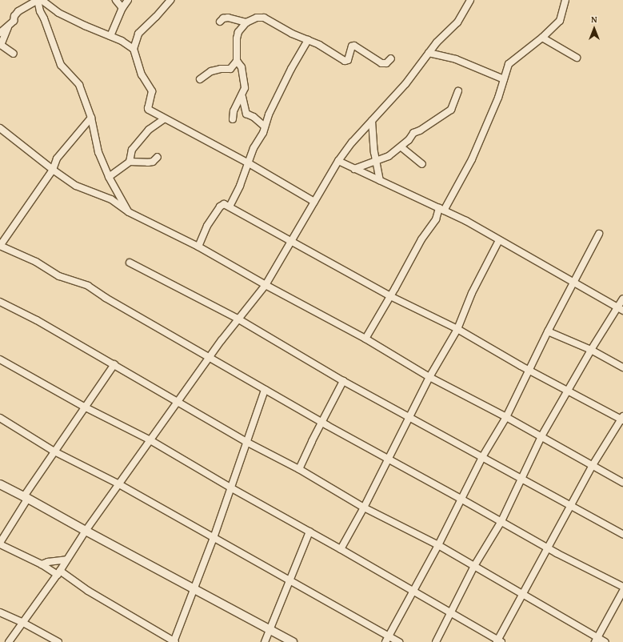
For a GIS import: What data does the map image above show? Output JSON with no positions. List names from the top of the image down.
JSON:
{
  "north": "top"
}
